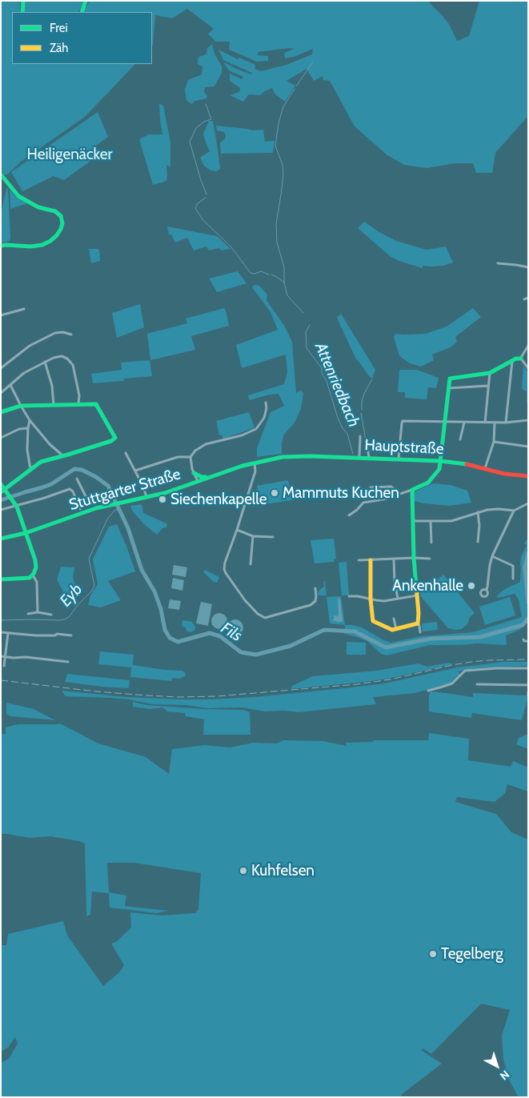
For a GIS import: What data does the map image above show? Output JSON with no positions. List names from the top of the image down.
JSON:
{
  "streets": {
    "street": ["Hauptstraße", "Stuttgarter Straße"]
  },
  "crossings": [
    ["Hauptstraße", "Stuttgarter Straße"]
  ],
  "water": ["Attenriedbach", "Eyb", "Fils"],
  "parks": ["Heiligenäcker"],
  "places": [
    "Mammuts Kuchen",
    "Siechenkapelle",
    "Ankenhalle",
    "Kuhfelsen",
    "Tegelberg"
  ],
  "legend": ["Frei", "Zäh"],
  "north": "bottom right"
}
